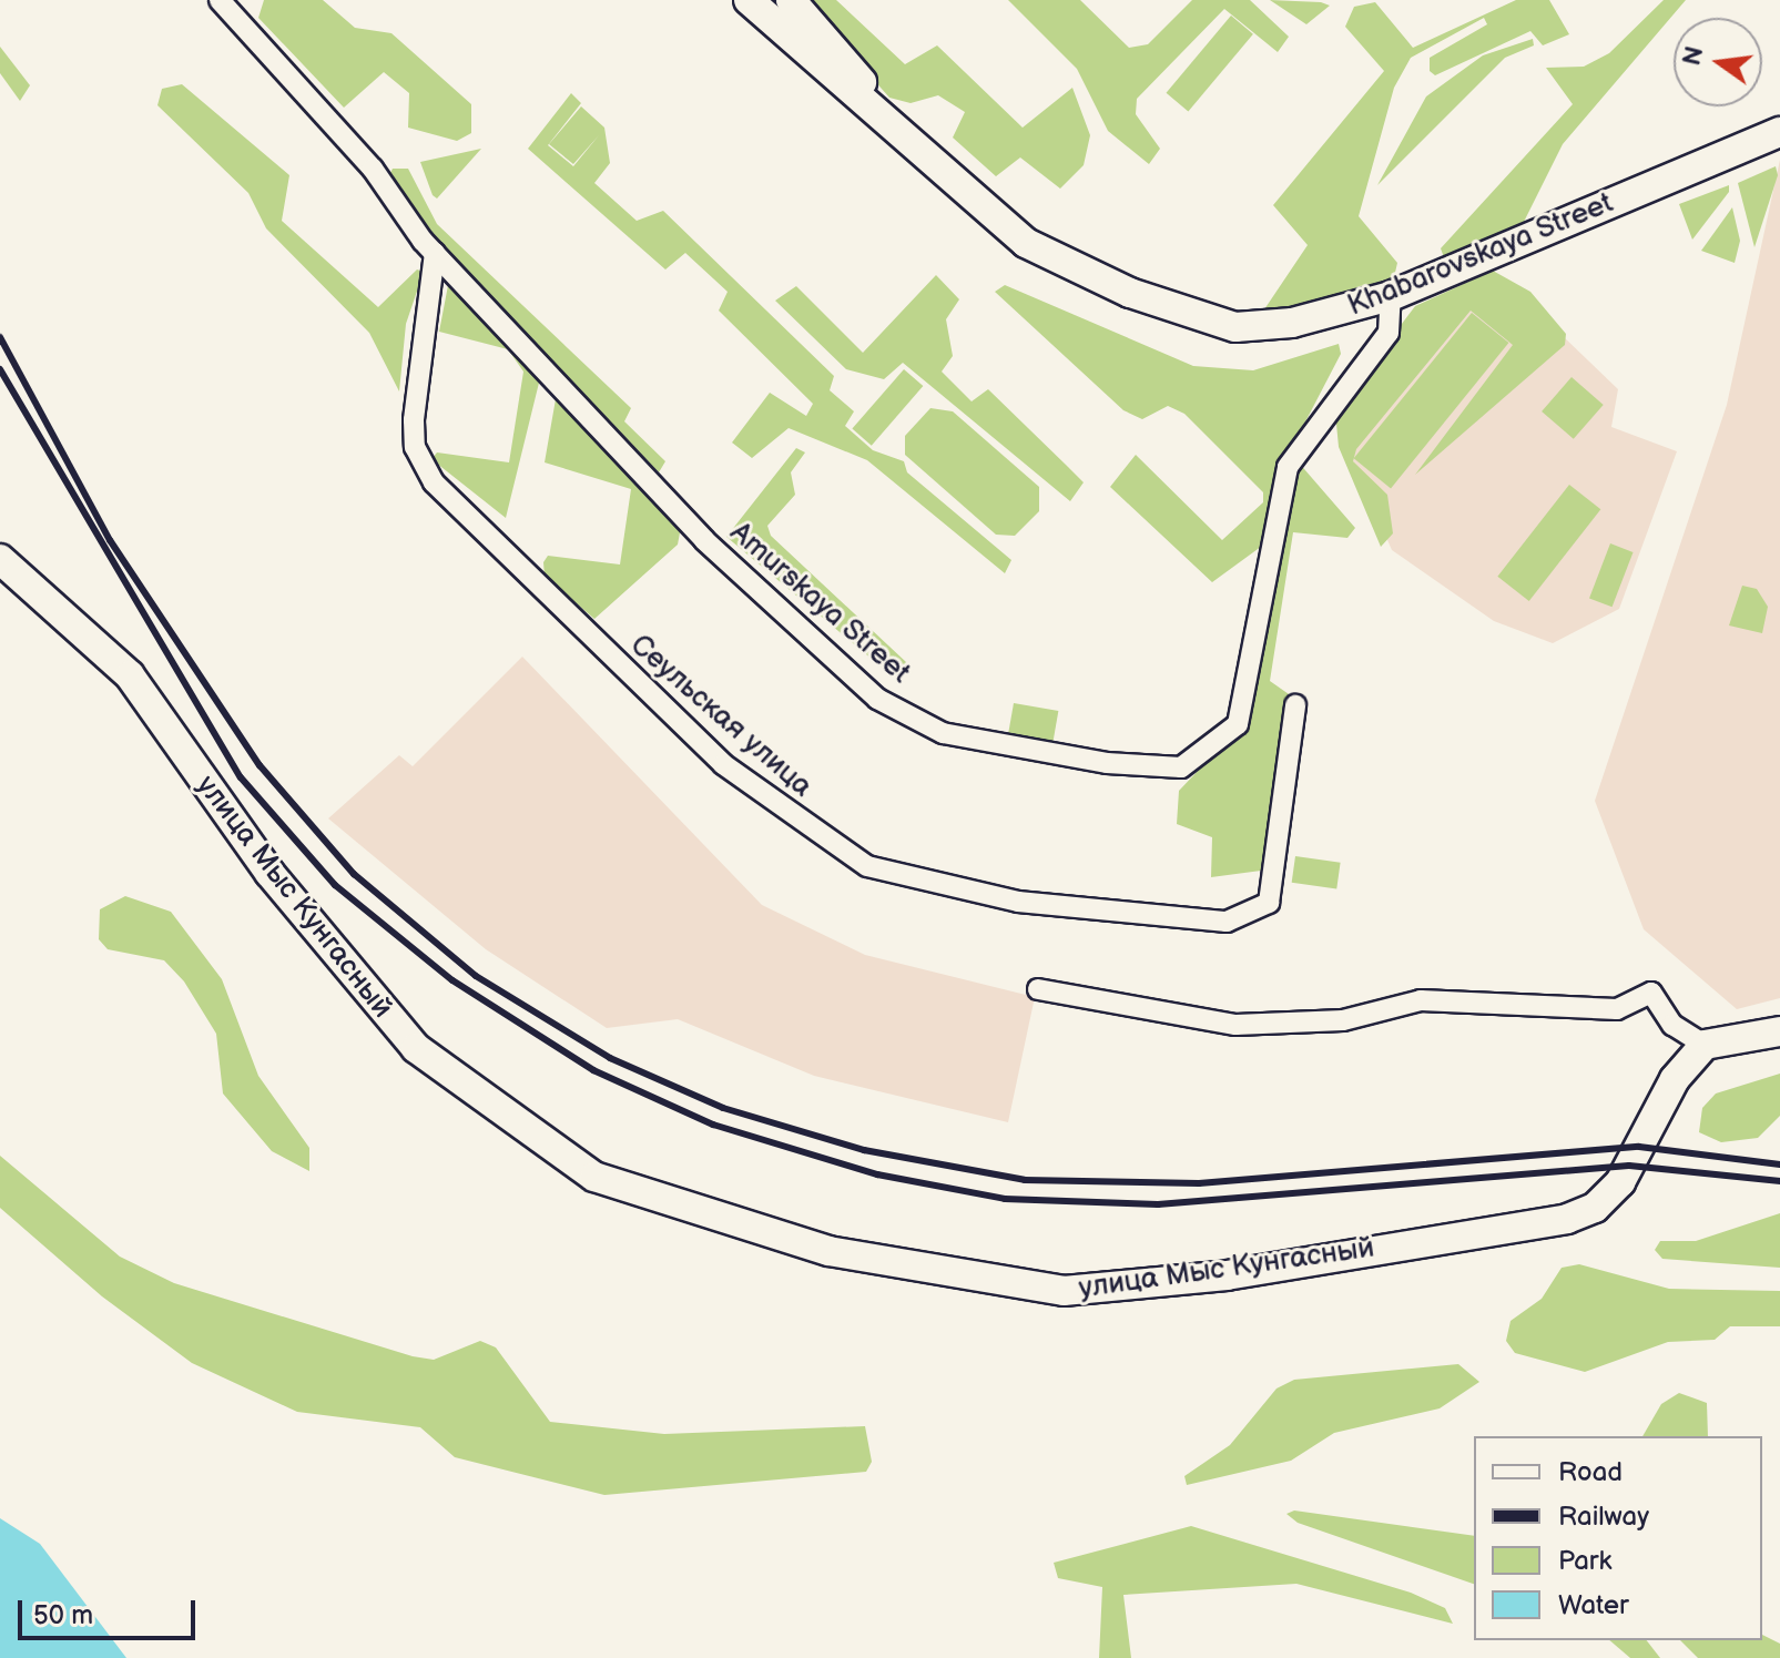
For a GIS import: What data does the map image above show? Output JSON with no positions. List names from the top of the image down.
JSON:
{
  "streets": {
    "street": [
      "Khabarovskaya Street",
      "Amurskaya Street",
      "Сеульская улица",
      "улица Мыс Кунгасный"
    ]
  },
  "crossings": [
    ["Khabarovskaya Street", "Amurskaya Street"],
    ["Amurskaya Street", "Сеульская улица"]
  ],
  "legend": [
    "Road",
    "Railway",
    "Park",
    "Water"
  ],
  "scale_bar": "50 m",
  "north": "left"
}
